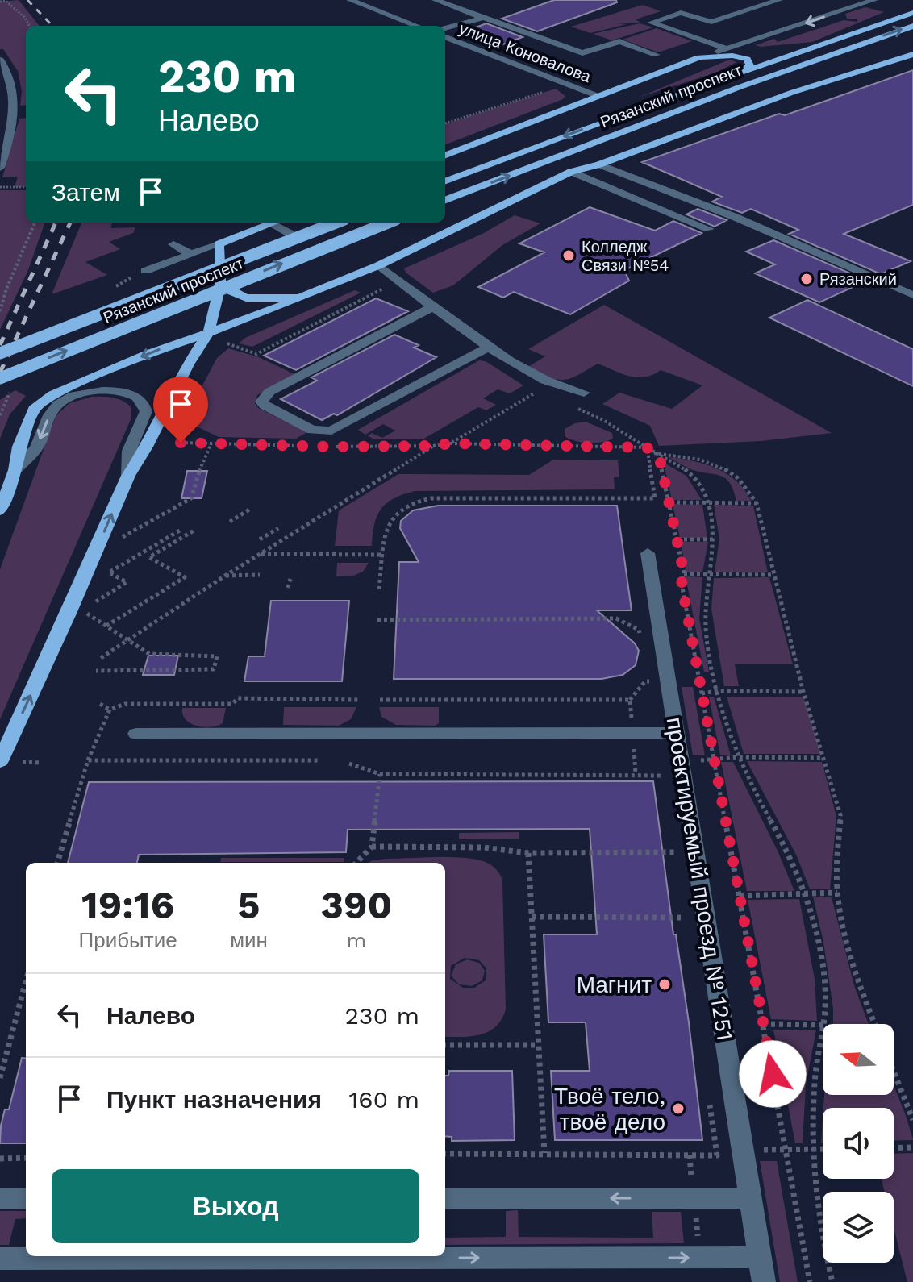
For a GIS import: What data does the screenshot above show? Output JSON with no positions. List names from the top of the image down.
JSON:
{
  "streets": {
    "main road": ["Рязанский проспект"],
    "street": ["улица Коновалова", "проектируемый проезд № 1251"]
  },
  "places": [
    "Колледж Связи №54",
    "Рязанский",
    "Магнит",
    "Твоё тело, твоё дело"
  ],
  "north": "left",
  "page": {
    "turn": ["230 m", "Налево"],
    "then": "Затем",
    "eta": [
      "19:16",
      "Прибытие",
      "5",
      "мин",
      "390",
      "m"
    ],
    "list": [
      {
        "name": "Налево",
        "value": "230 m"
      },
      {
        "name": "Пункт назначения",
        "value": "160 m"
      }
    ],
    "buttons": "Выход"
  }
}
